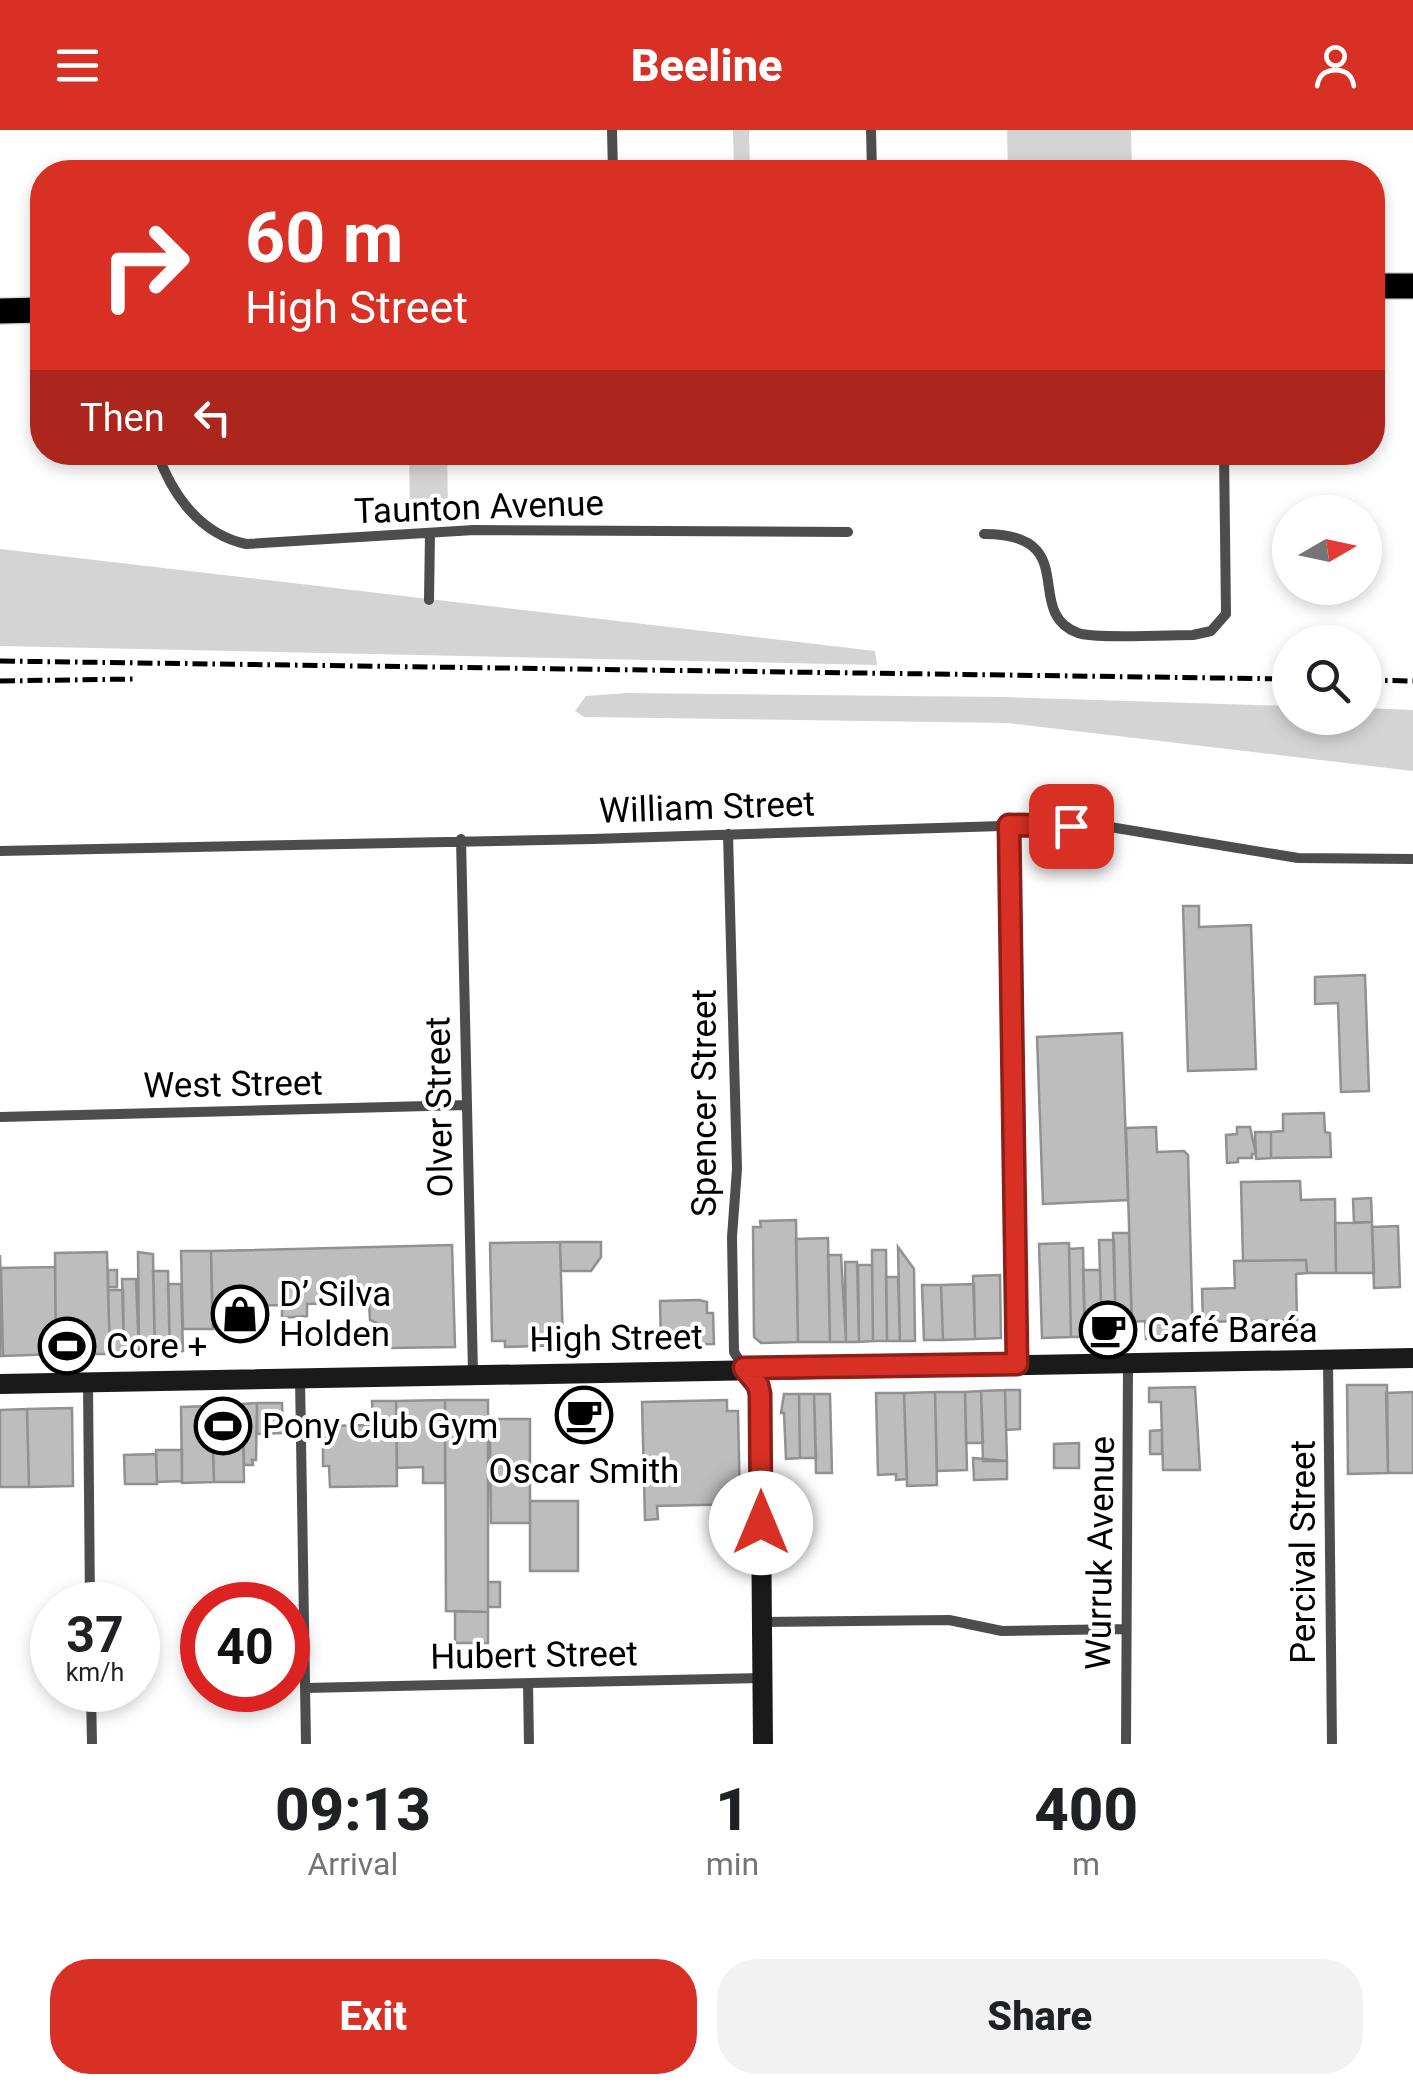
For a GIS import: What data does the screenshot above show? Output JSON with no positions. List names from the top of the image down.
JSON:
{
  "streets": {
    "main road": ["High Street"],
    "street": [
      "Taunton Avenue",
      "William Street",
      "West Street",
      "Spencer Street",
      "Olver Street",
      "Percival Street",
      "Wurruk Avenue",
      "Hubert Street"
    ]
  },
  "crossings": [
    ["William Street", "Spencer Street"],
    ["William Street", "Olver Street"],
    ["West Street", "Olver Street"],
    ["Spencer Street", "High Street"],
    ["Olver Street", "High Street"],
    ["High Street", "Percival Street"],
    ["High Street", "Wurruk Avenue"]
  ],
  "places": {
    "shop": ["D’ Silva Holden"],
    "cafe": ["Café Baréa", "Oscar Smith"],
    "sports": ["Core +", "Pony Club Gym"]
  },
  "north": "right",
  "page": {
    "header": "Beeline",
    "turn": ["60 m", "High Street"],
    "then": "Then",
    "speed": "37 km/h",
    "limit": "40",
    "eta": [
      "09:13",
      "Arrival",
      "1",
      "min",
      "400",
      "m"
    ],
    "buttons": ["Exit", "Share"]
  }
}
